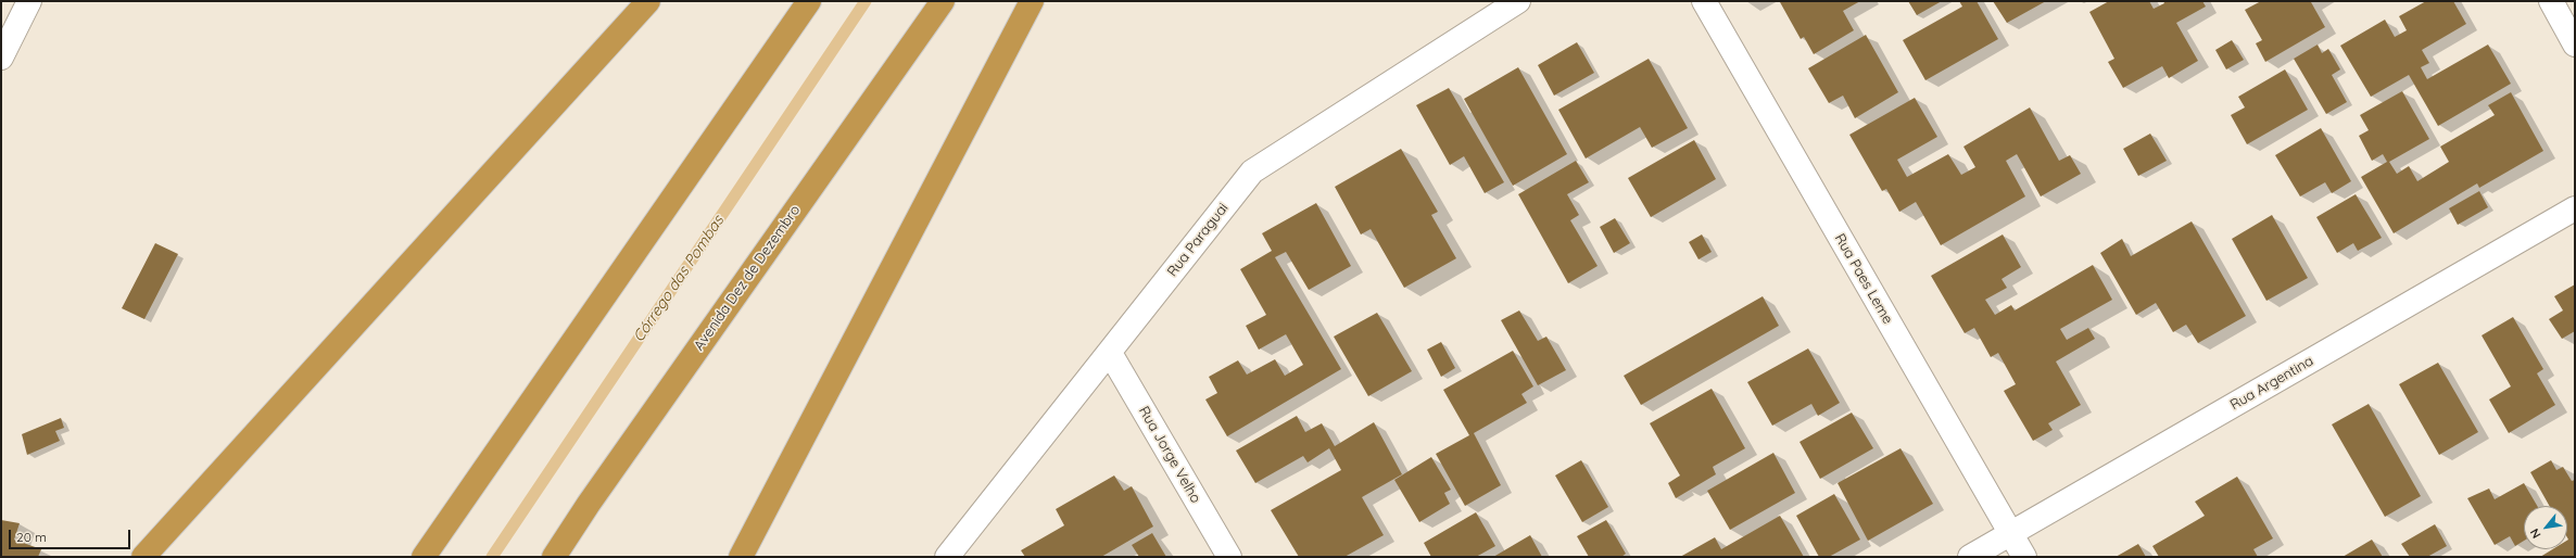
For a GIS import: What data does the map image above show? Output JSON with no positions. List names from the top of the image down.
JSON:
{
  "streets": {
    "highway": ["Avenida Dez de Dezembro"],
    "street": [
      "Rua Paraguai",
      "Rua Paes Leme",
      "Rua Argentina",
      "Rua Jorge Velho"
    ]
  },
  "crossings": [
    ["Rua Paraguai", "Rua Jorge Velho"],
    ["Rua Paes Leme", "Rua Argentina"]
  ],
  "water": ["Córrego das Pombas"],
  "scale_bar": "20 m",
  "north": "bottom left"
}
